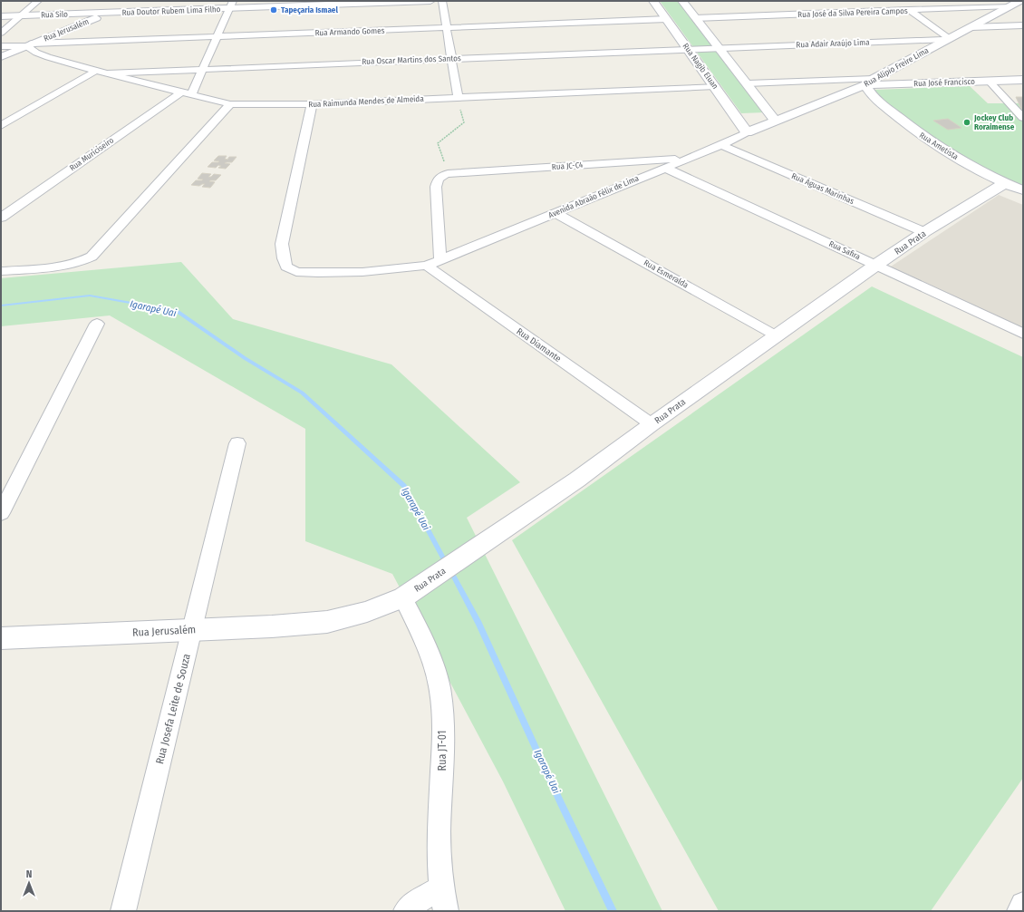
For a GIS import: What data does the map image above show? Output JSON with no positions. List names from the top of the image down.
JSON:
{
  "streets": {
    "street": [
      "Rua Doutor Rubem Lima Filho",
      "Rua José da Silva Pereira Campos",
      "Rua Silo",
      "Rua Jerusalém",
      "Rua Armando Gomes",
      "Rua Adair Araújo Lima",
      "Rua Oscar Martins dos Santos",
      "Rua Nagib Eluan",
      "Rua Alípio Freire Lima",
      "Rua José Francisco",
      "Rua Raimunda Mendes de Almeida",
      "Rua Ametista",
      "Rua Muriciseiro",
      "Rua JC-C4",
      "Rua Águas Marinhas",
      "Avenida Abraão Félix de Lima",
      "Rua Prata",
      "Rua Safira",
      "Rua Esmeralda",
      "Rua Diamante",
      "Rua Josefa Leite de Souza",
      "Rua JT-01"
    ]
  },
  "crossings": [
    ["Rua Doutor Rubem Lima Filho", "Rua Silo"],
    ["Rua Doutor Rubem Lima Filho", "Rua Jerusalém"],
    ["Rua José da Silva Pereira Campos", "Rua Alípio Freire Lima"],
    ["Rua Silo", "Rua Jerusalém"],
    ["Rua Jerusalém", "Rua Armando Gomes"],
    ["Rua Jerusalém", "Rua Raimunda Mendes de Almeida"],
    ["Rua Jerusalém", "Rua Prata"],
    ["Rua Jerusalém", "Rua Josefa Leite de Souza"],
    ["Rua Armando Gomes", "Rua Nagib Eluan"],
    ["Rua Armando Gomes", "Rua Raimunda Mendes de Almeida"],
    ["Rua Adair Araújo Lima", "Rua Oscar Martins dos Santos"],
    ["Rua Adair Araújo Lima", "Rua Alípio Freire Lima"],
    ["Rua Oscar Martins dos Santos", "Rua Nagib Eluan"],
    ["Rua Oscar Martins dos Santos", "Rua Raimunda Mendes de Almeida"],
    ["Rua Nagib Eluan", "Rua Alípio Freire Lima"],
    ["Rua Nagib Eluan", "Rua Raimunda Mendes de Almeida"],
    ["Rua Nagib Eluan", "Avenida Abraão Félix de Lima"],
    ["Rua Alípio Freire Lima", "Rua José Francisco"],
    ["Rua Alípio Freire Lima", "Rua Ametista"],
    ["Rua Alípio Freire Lima", "Avenida Abraão Félix de Lima"],
    ["Rua José Francisco", "Rua Ametista"],
    ["Rua Raimunda Mendes de Almeida", "Rua Muriciseiro"],
    ["Rua Raimunda Mendes de Almeida", "Avenida Abraão Félix de Lima"],
    ["Rua Ametista", "Rua Prata"],
    ["Rua JC-C4", "Avenida Abraão Félix de Lima"],
    ["Rua Águas Marinhas", "Avenida Abraão Félix de Lima"],
    ["Rua Águas Marinhas", "Rua Prata"],
    ["Avenida Abraão Félix de Lima", "Rua Safira"],
    ["Avenida Abraão Félix de Lima", "Rua Esmeralda"],
    ["Avenida Abraão Félix de Lima", "Rua Diamante"],
    ["Rua Prata", "Rua Safira"],
    ["Rua Prata", "Rua Esmeralda"],
    ["Rua Prata", "Rua Diamante"],
    ["Rua Prata", "Rua JT-01"]
  ],
  "water": ["Igarapé Uai"],
  "places": ["Tapeçaria Ismael", "Jockey Club Roraimense"],
  "north": "top"
}
